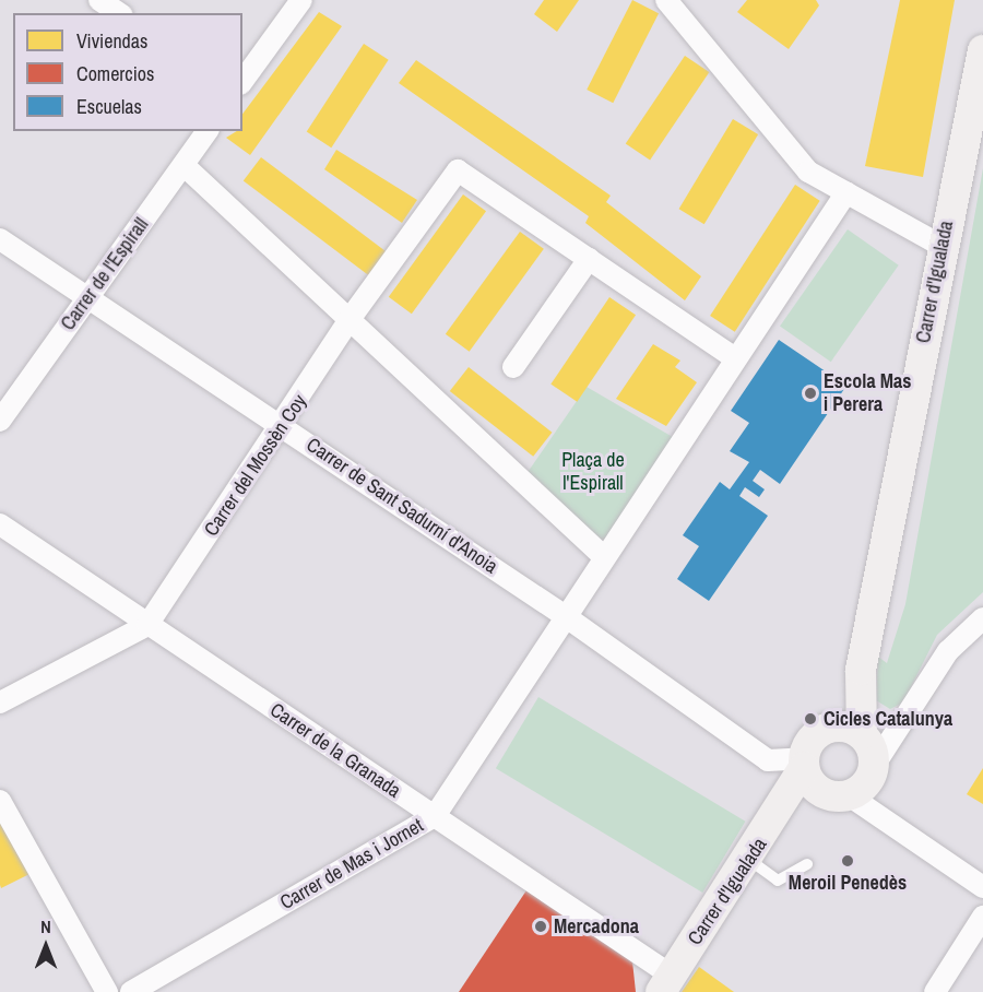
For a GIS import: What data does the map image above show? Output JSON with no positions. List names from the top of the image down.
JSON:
{
  "streets": {
    "street": [
      "Carrer de l'Espirall",
      "Carrer d'Igualada",
      "Carrer del Mossèn Coy",
      "Carrer de Sant Sadurní d'Anoia",
      "Carrer de la Granada",
      "Carrer de Mas i Jornet"
    ]
  },
  "crossings": [
    ["Carrer de l'Espirall", "Carrer de Sant Sadurní d'Anoia"],
    ["Carrer d'Igualada", "Carrer de Sant Sadurní d'Anoia"],
    ["Carrer d'Igualada", "Carrer de la Granada"],
    ["Carrer del Mossèn Coy", "Carrer de Sant Sadurní d'Anoia"],
    ["Carrer del Mossèn Coy", "Carrer de la Granada"],
    ["Carrer de Sant Sadurní d'Anoia", "Carrer de Mas i Jornet"],
    ["Carrer de la Granada", "Carrer de Mas i Jornet"]
  ],
  "parks": ["Plaça de l'Espirall"],
  "places": [
    "Escola Mas i Perera",
    "Cicles Catalunya",
    "Meroil Penedès",
    "Mercadona"
  ],
  "legend": ["Viviendas", "Comercios", "Escuelas"],
  "north": "top"
}
